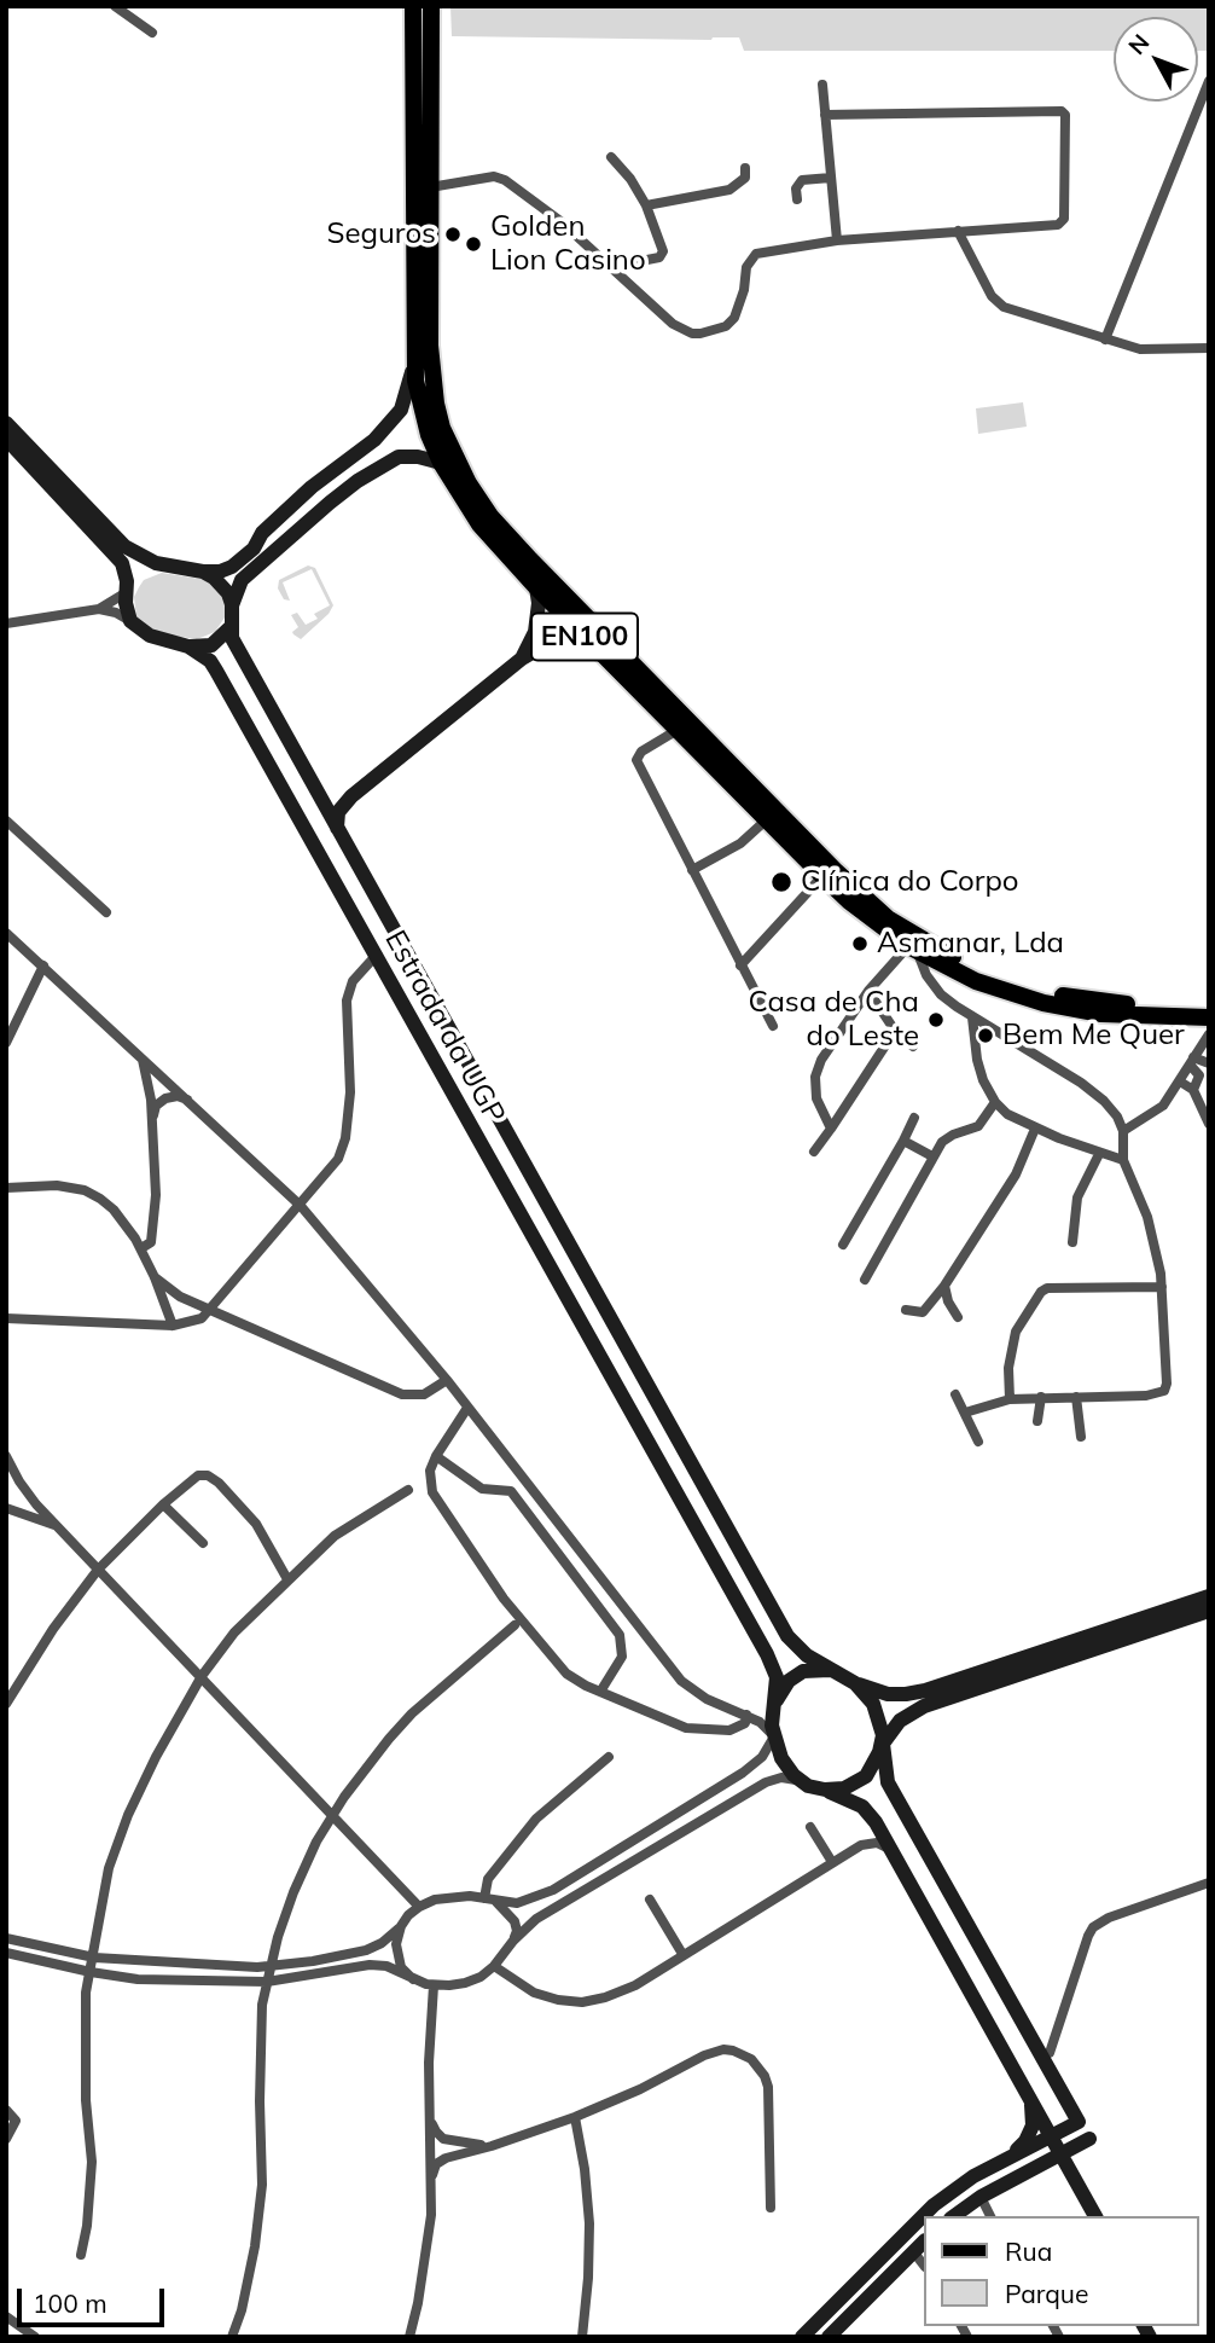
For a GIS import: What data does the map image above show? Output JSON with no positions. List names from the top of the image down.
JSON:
{
  "streets": {
    "main road": ["EN100", "Estrada da UGP"]
  },
  "places": [
    "Seguros",
    "Golden Lion Casino",
    "Clínica do Corpo",
    "Asmanar, Lda",
    "Casa de Cha do Leste",
    "Bem Me Quer"
  ],
  "legend": ["Rua", "Parque"],
  "scale_bar": "100 m",
  "north": "top left"
}
